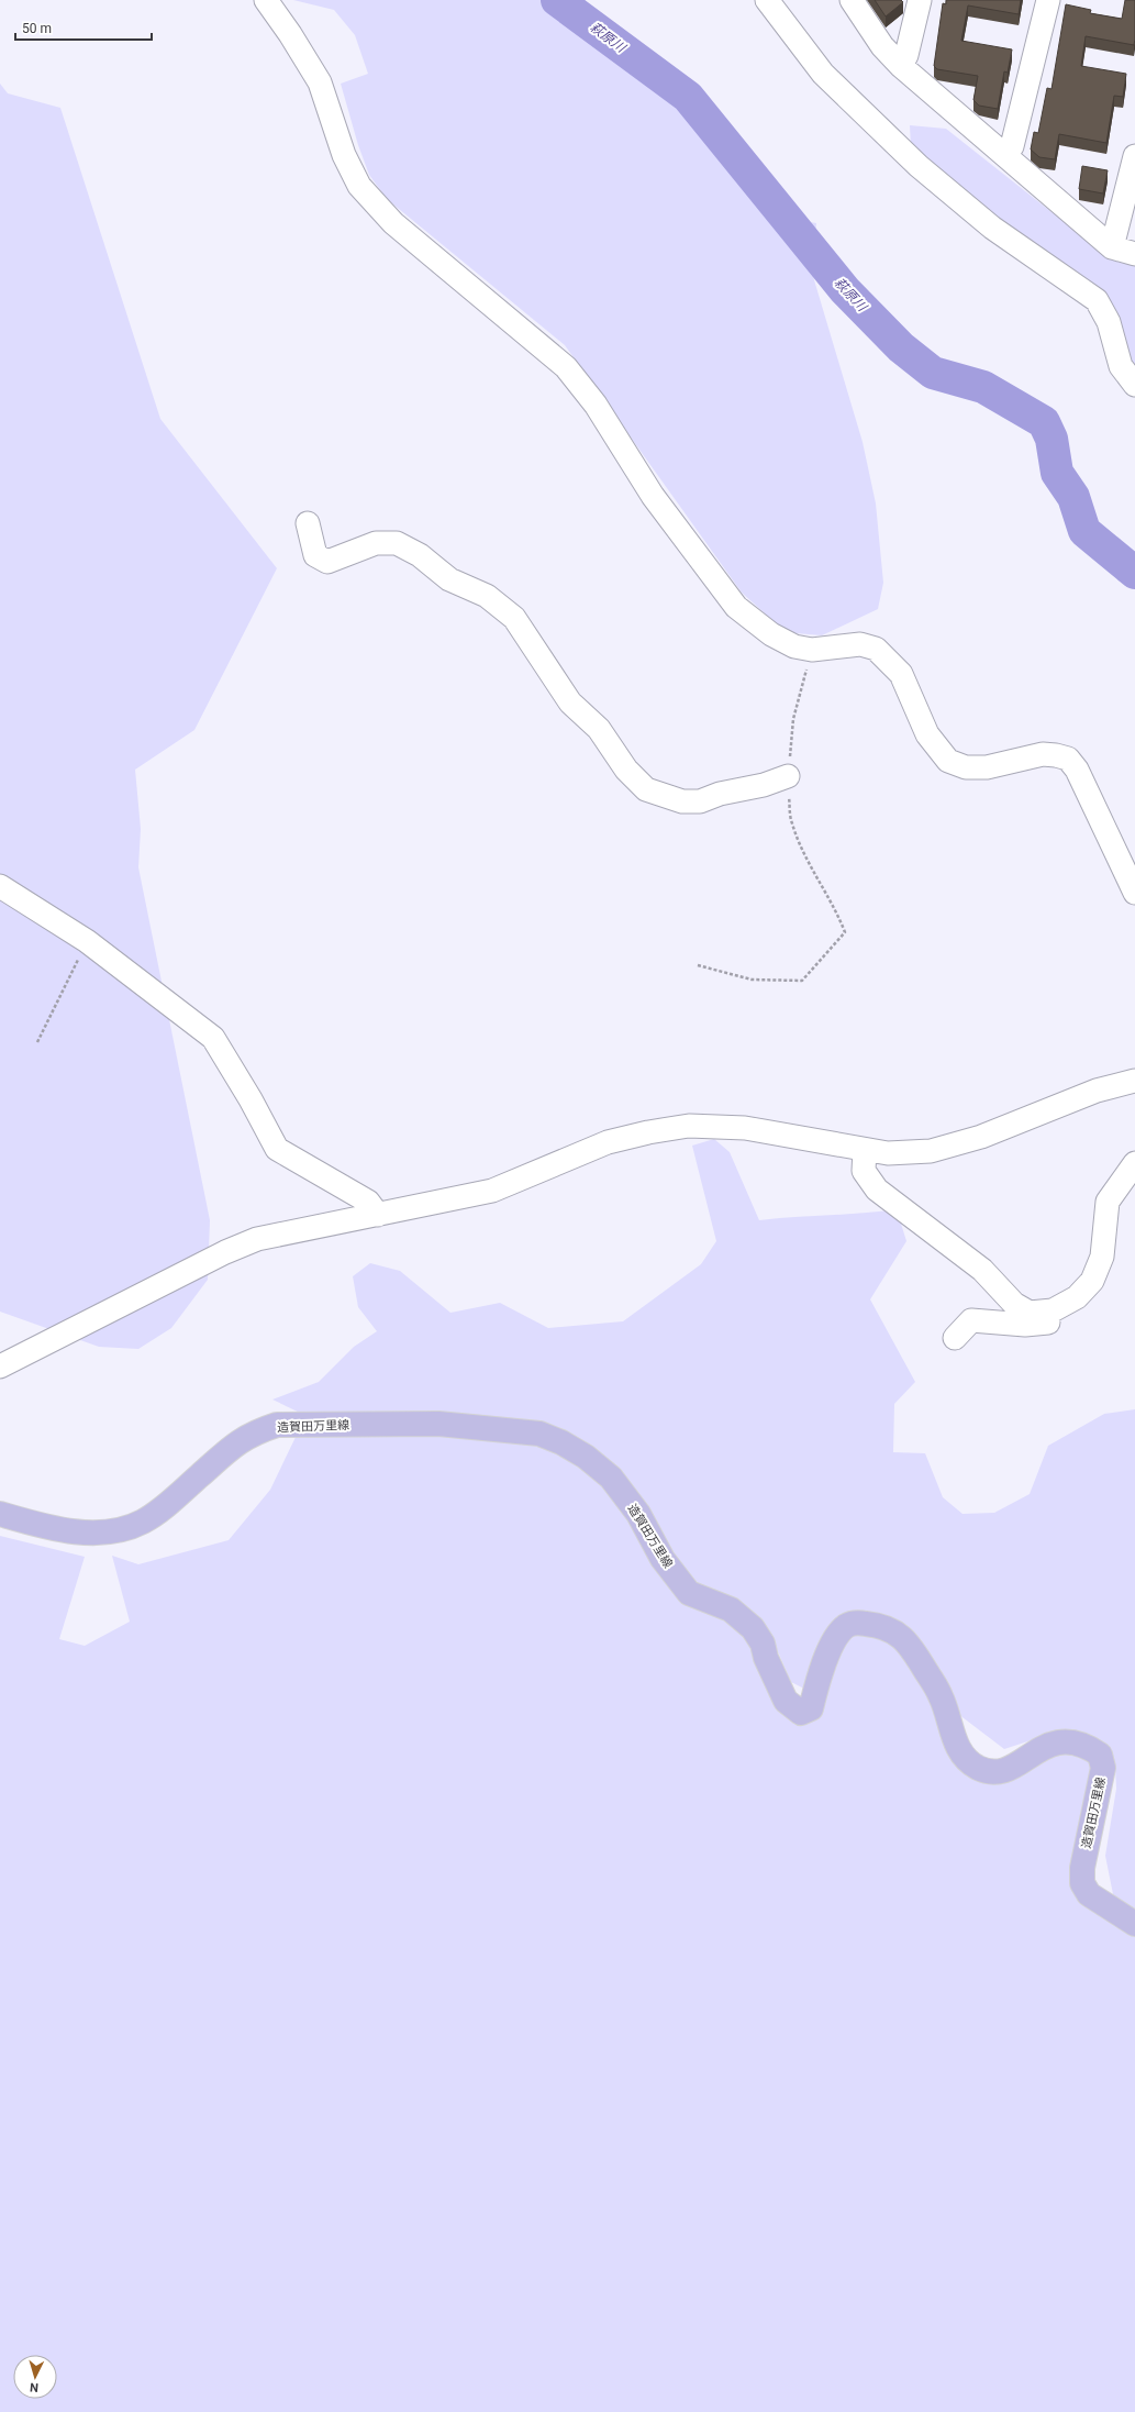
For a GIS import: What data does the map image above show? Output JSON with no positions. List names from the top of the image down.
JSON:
{
  "streets": {
    "main road": ["造賀田万里線"]
  },
  "water": ["萩原川"],
  "scale_bar": "50 m",
  "north": "bottom"
}
